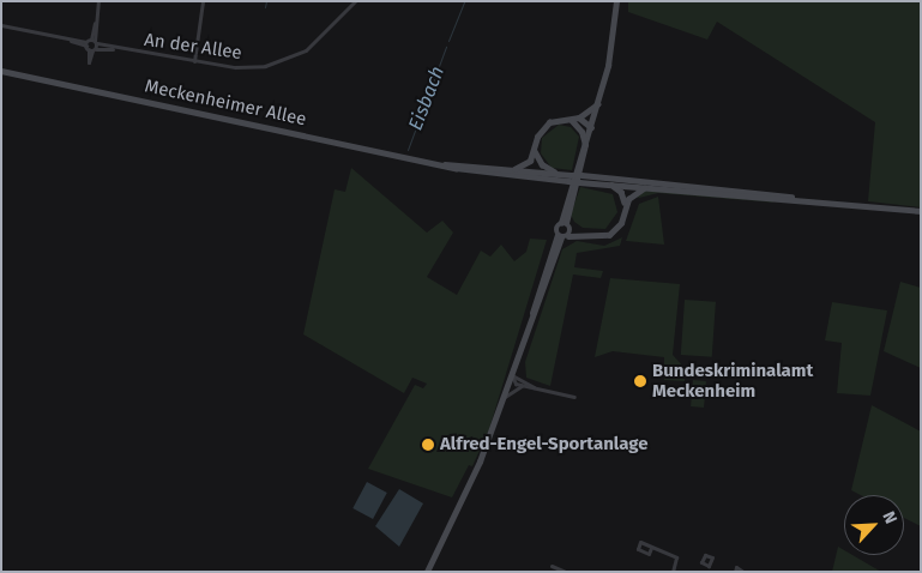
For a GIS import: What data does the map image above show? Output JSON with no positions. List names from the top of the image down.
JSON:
{
  "streets": {
    "main road": ["Meckenheimer Allee"],
    "street": ["An der Allee"]
  },
  "water": ["Eisbach"],
  "places": ["Bundeskriminalamt Meckenheim", "Alfred-Engel-Sportanlage"],
  "north": "top right"
}
